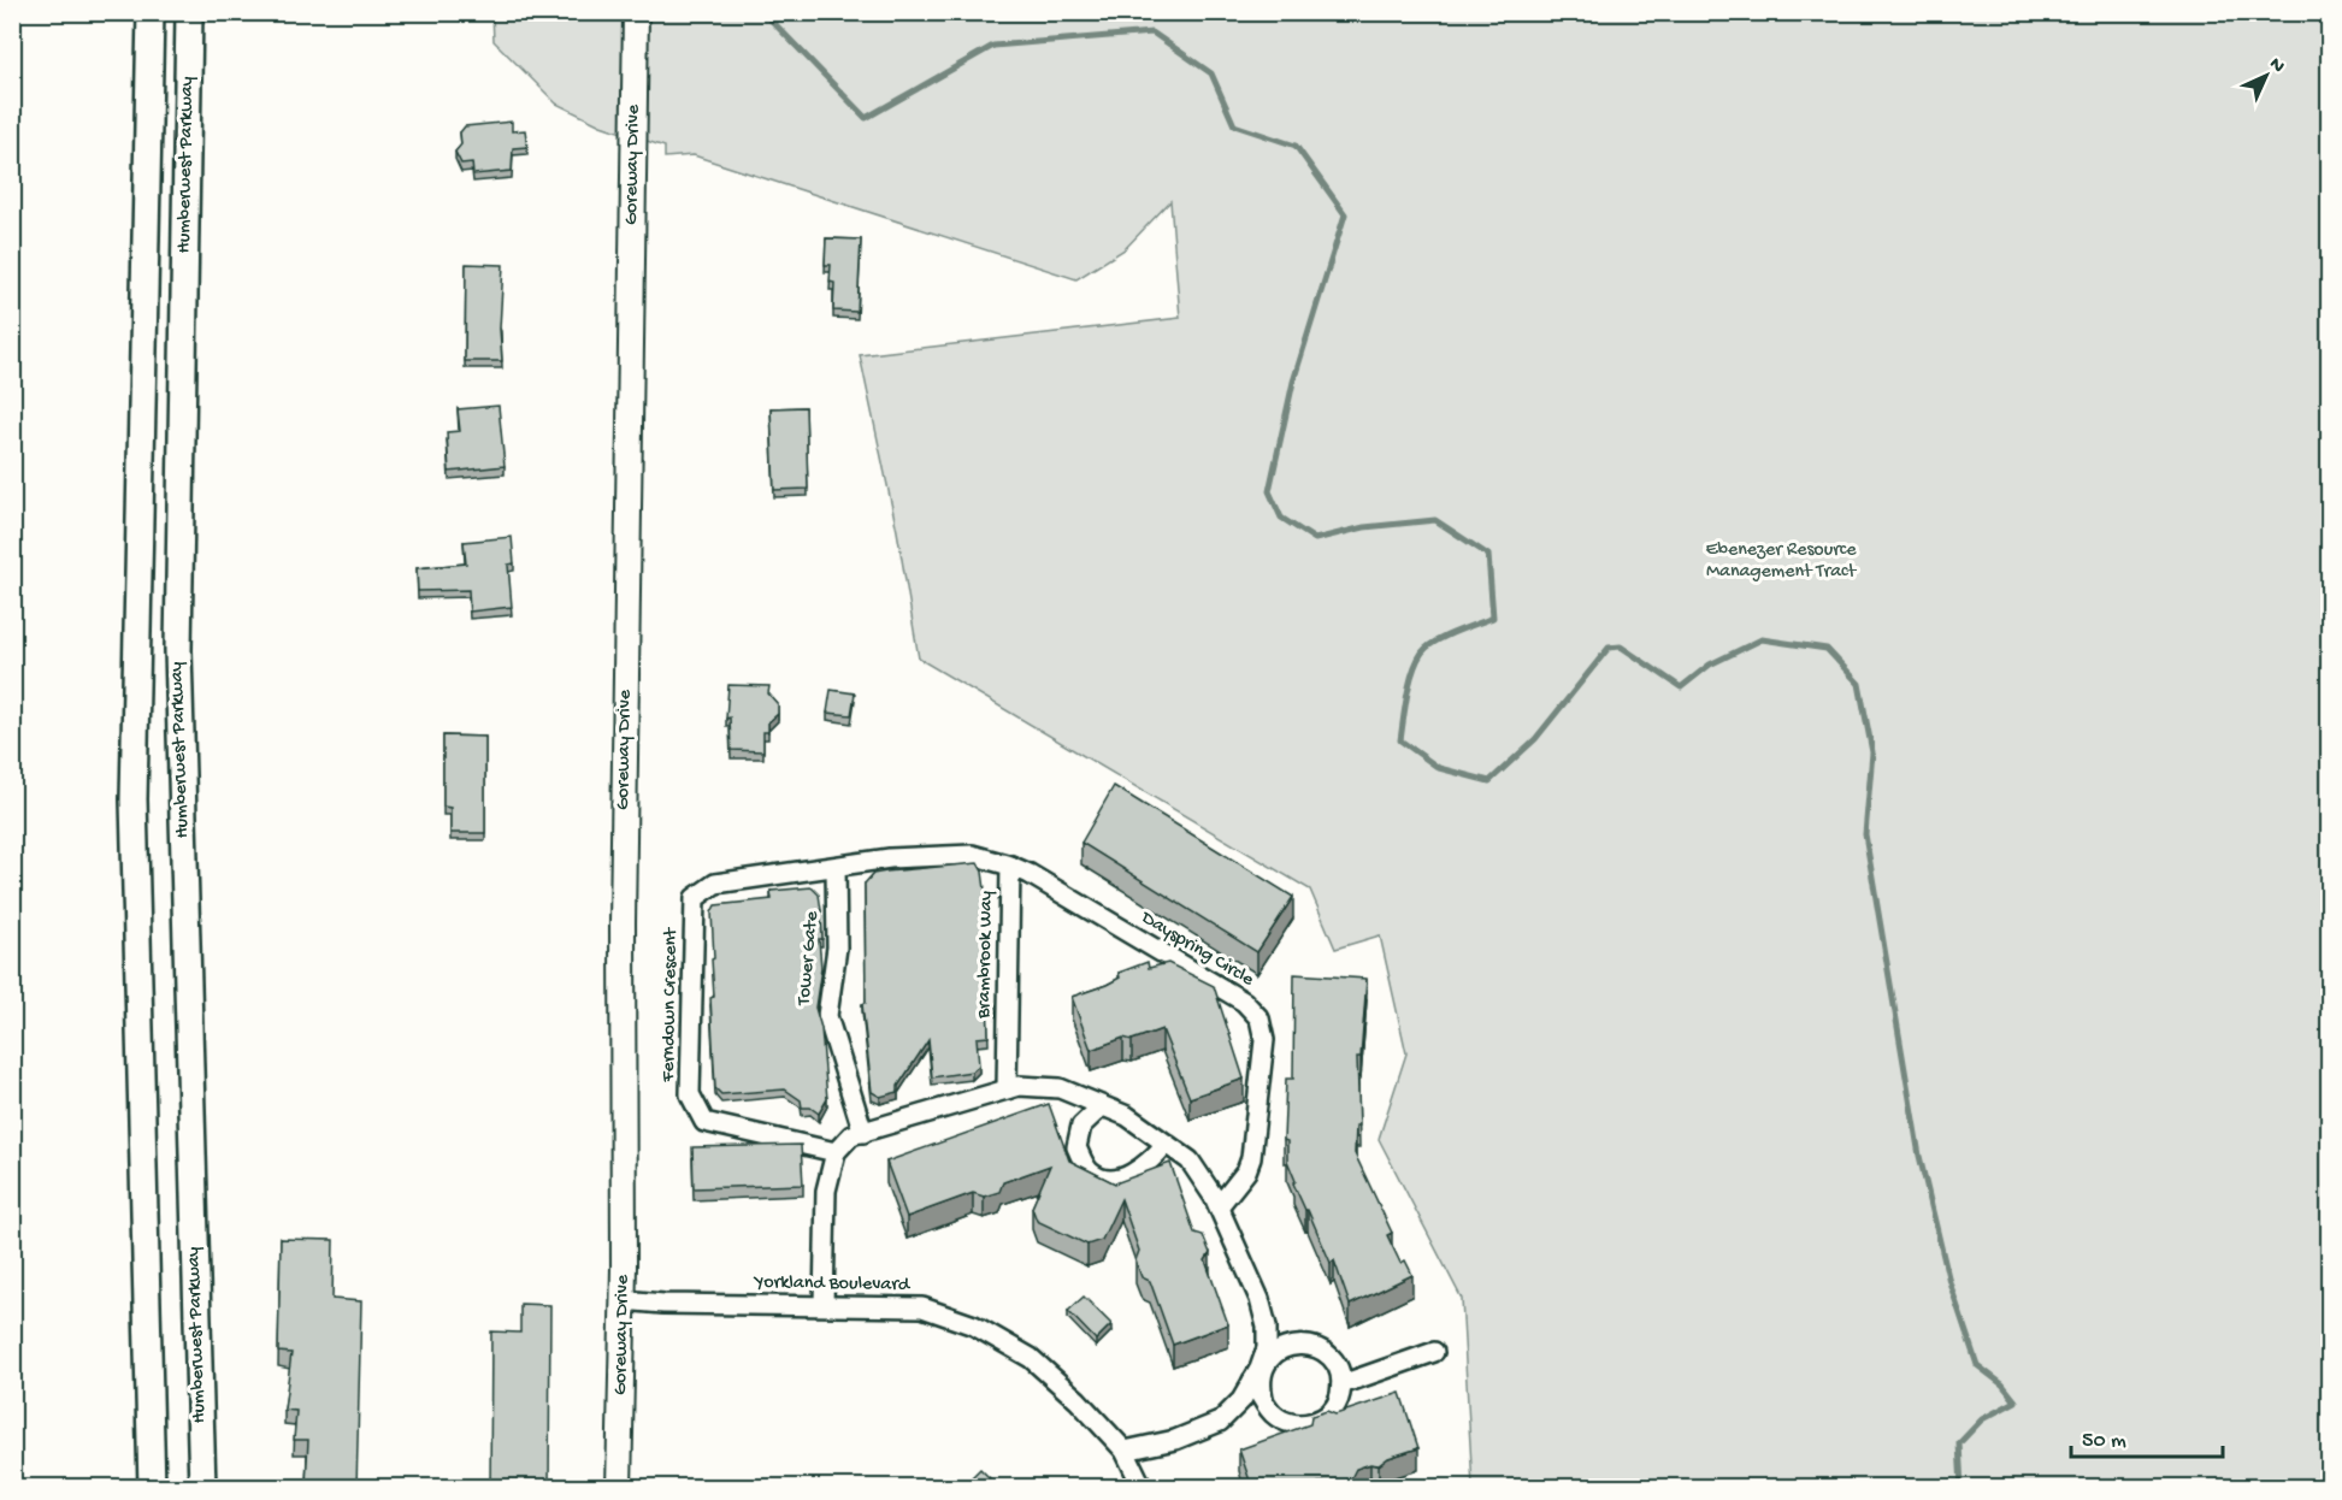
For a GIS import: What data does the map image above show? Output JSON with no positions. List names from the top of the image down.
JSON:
{
  "streets": {
    "main road": ["Humberwest Parkway"],
    "street": [
      "Goreway Drive",
      "Dayspring Circle",
      "Brambrook Way",
      "Tower Gate",
      "Ferndown Crescent",
      "Yorkland Boulevard"
    ]
  },
  "crossings": [
    ["Goreway Drive", "Yorkland Boulevard"],
    ["Dayspring Circle", "Brambrook Way"],
    ["Brambrook Way", "Tower Gate"],
    ["Brambrook Way", "Ferndown Crescent"],
    ["Tower Gate", "Ferndown Crescent"]
  ],
  "parks": ["Ebenezer Resource Management Tract"],
  "scale_bar": "50 m",
  "north": "top right"
}
